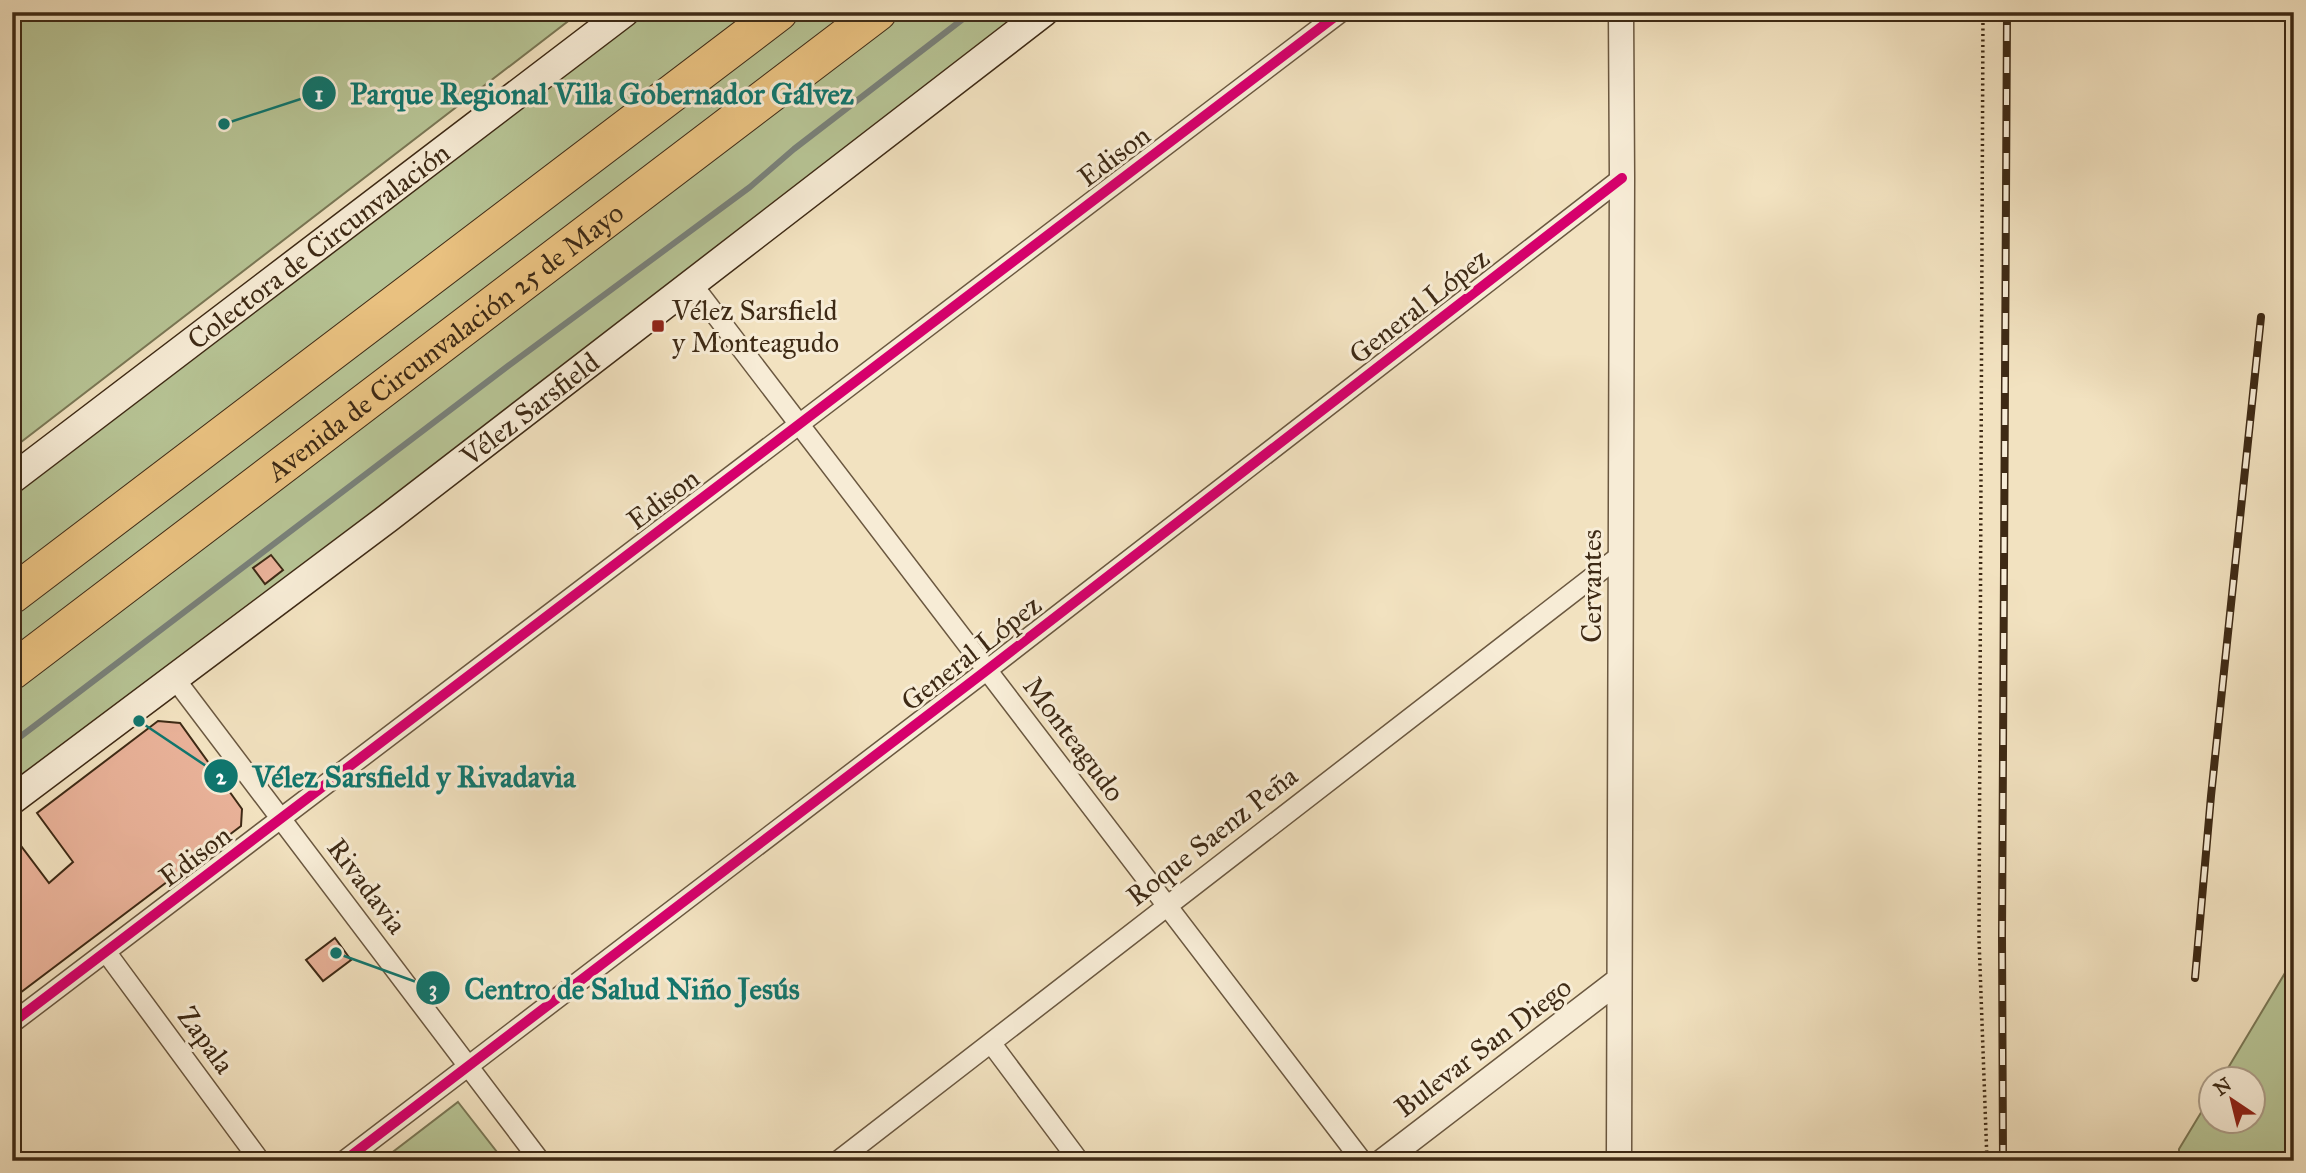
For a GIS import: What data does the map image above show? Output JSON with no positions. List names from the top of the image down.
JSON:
{
  "streets": {
    "highway": ["Avenida de Circunvalación 25 de Mayo"],
    "main road": ["Colectora de Circunvalación", "Vélez Sarsfield"],
    "street": [
      "Edison",
      "General López",
      "Cervantes",
      "Monteagudo",
      "Roque Saenz Peña",
      "Rivadavia",
      "Zapala",
      "Bulevar San Diego"
    ]
  },
  "crossings": [
    ["Edison", "Monteagudo"],
    ["Edison", "Rivadavia"],
    ["Edison", "Zapala"],
    ["General López", "Cervantes"],
    ["General López", "Monteagudo"],
    ["General López", "Rivadavia"],
    ["Vélez Sarsfield", "Monteagudo"],
    ["Vélez Sarsfield", "Rivadavia"],
    ["Cervantes", "Roque Saenz Peña"],
    ["Cervantes", "Bulevar San Diego"],
    ["Monteagudo", "Roque Saenz Peña"]
  ],
  "places": {
    "other": ["Parque Regional Villa Gobernador Gálvez", "Vélez Sarsfield y Rivadavia", "Centro de Salud Niño Jesús"],
    "transit": ["Vélez Sarsfield y Monteagudo"]
  },
  "north": "top left"
}
